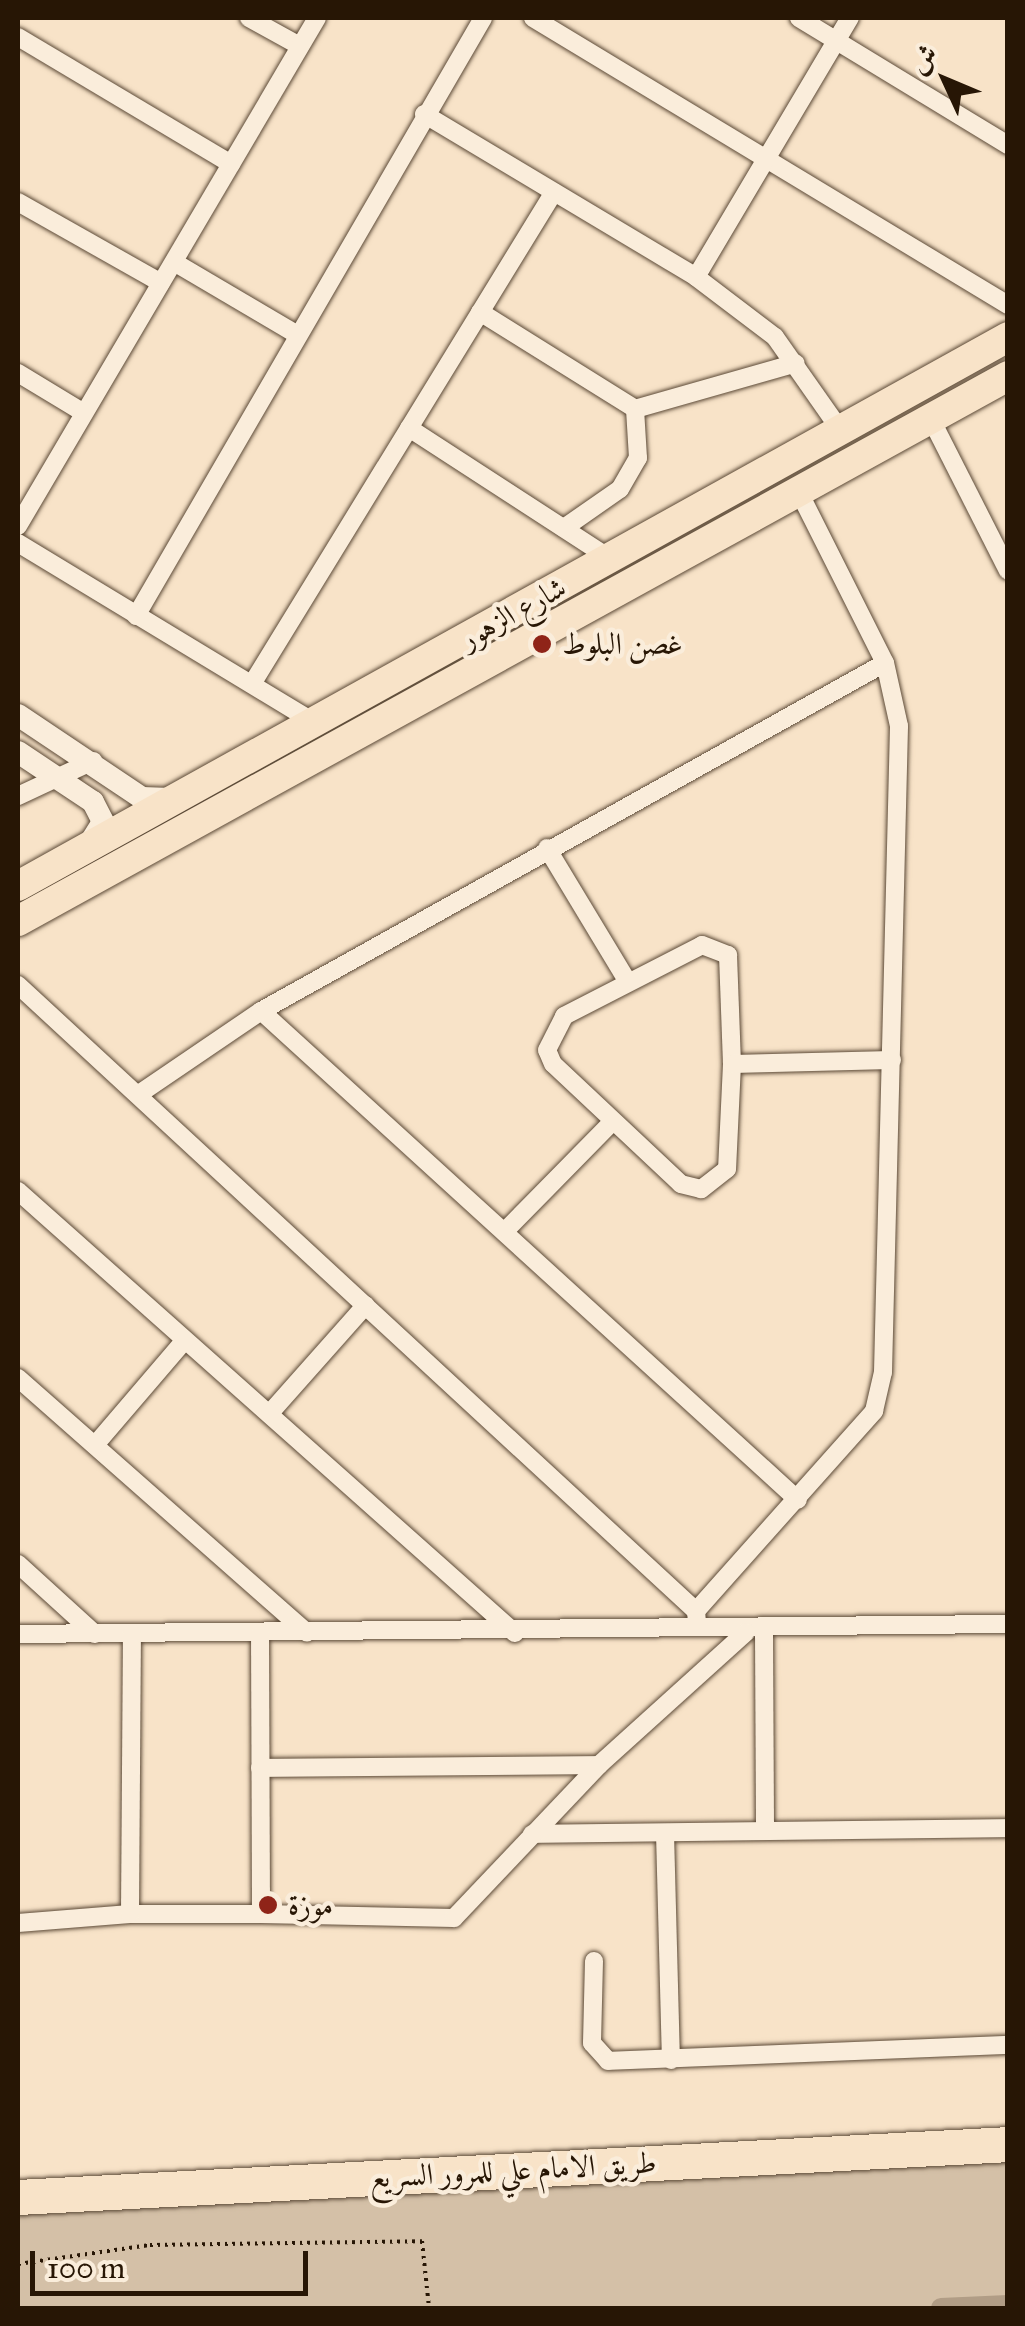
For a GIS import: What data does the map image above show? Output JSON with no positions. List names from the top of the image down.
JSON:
{
  "streets": {
    "highway": ["طريق الامام علي للمرور السريع"],
    "main road": ["شارع الزهور"]
  },
  "places": ["غصن البلوط", "موزة"],
  "scale_bar": "100 m",
  "north": "top left"
}
